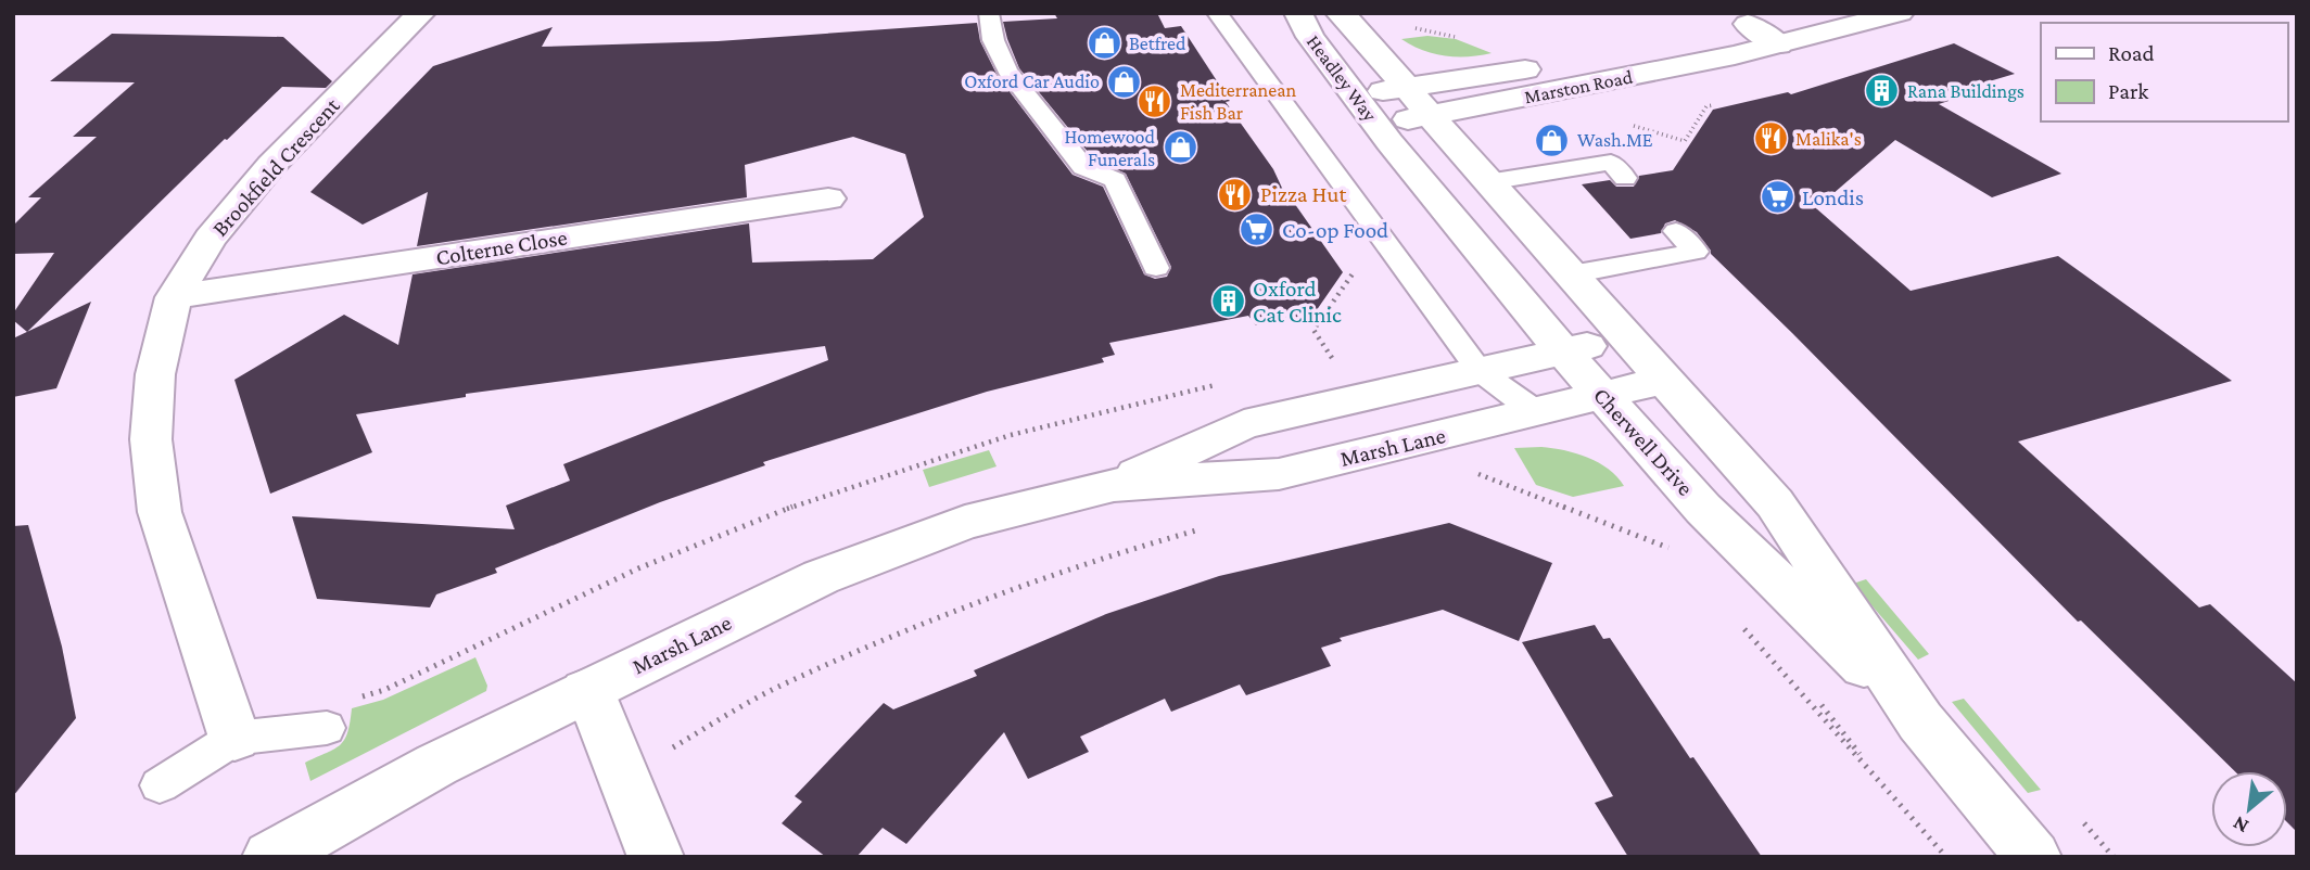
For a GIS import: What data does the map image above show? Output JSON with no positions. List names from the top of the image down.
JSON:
{
  "streets": {
    "main road": [
      "Headley Way",
      "Marston Road",
      "Brookfield Crescent",
      "Colterne Close",
      "Cherwell Drive",
      "Marsh Lane"
    ]
  },
  "crossings": [
    ["Headley Way", "Marston Road"],
    ["Headley Way", "Cherwell Drive"],
    ["Marston Road", "Cherwell Drive"],
    ["Brookfield Crescent", "Colterne Close"],
    ["Cherwell Drive", "Marsh Lane"]
  ],
  "places": {
    "shop": [
      "Betfred",
      "Oxford Car Audio",
      "Wash.ME",
      "Homewood Funerals"
    ],
    "building": ["Rana Buildings", "Oxford Cat Clinic"],
    "restaurant": ["Mediterranean Fish Bar", "Malika's", "Pizza Hut"],
    "supermarket": ["Londis", "Co-op Food"]
  },
  "legend": ["Road", "Park"],
  "north": "bottom left"
}
